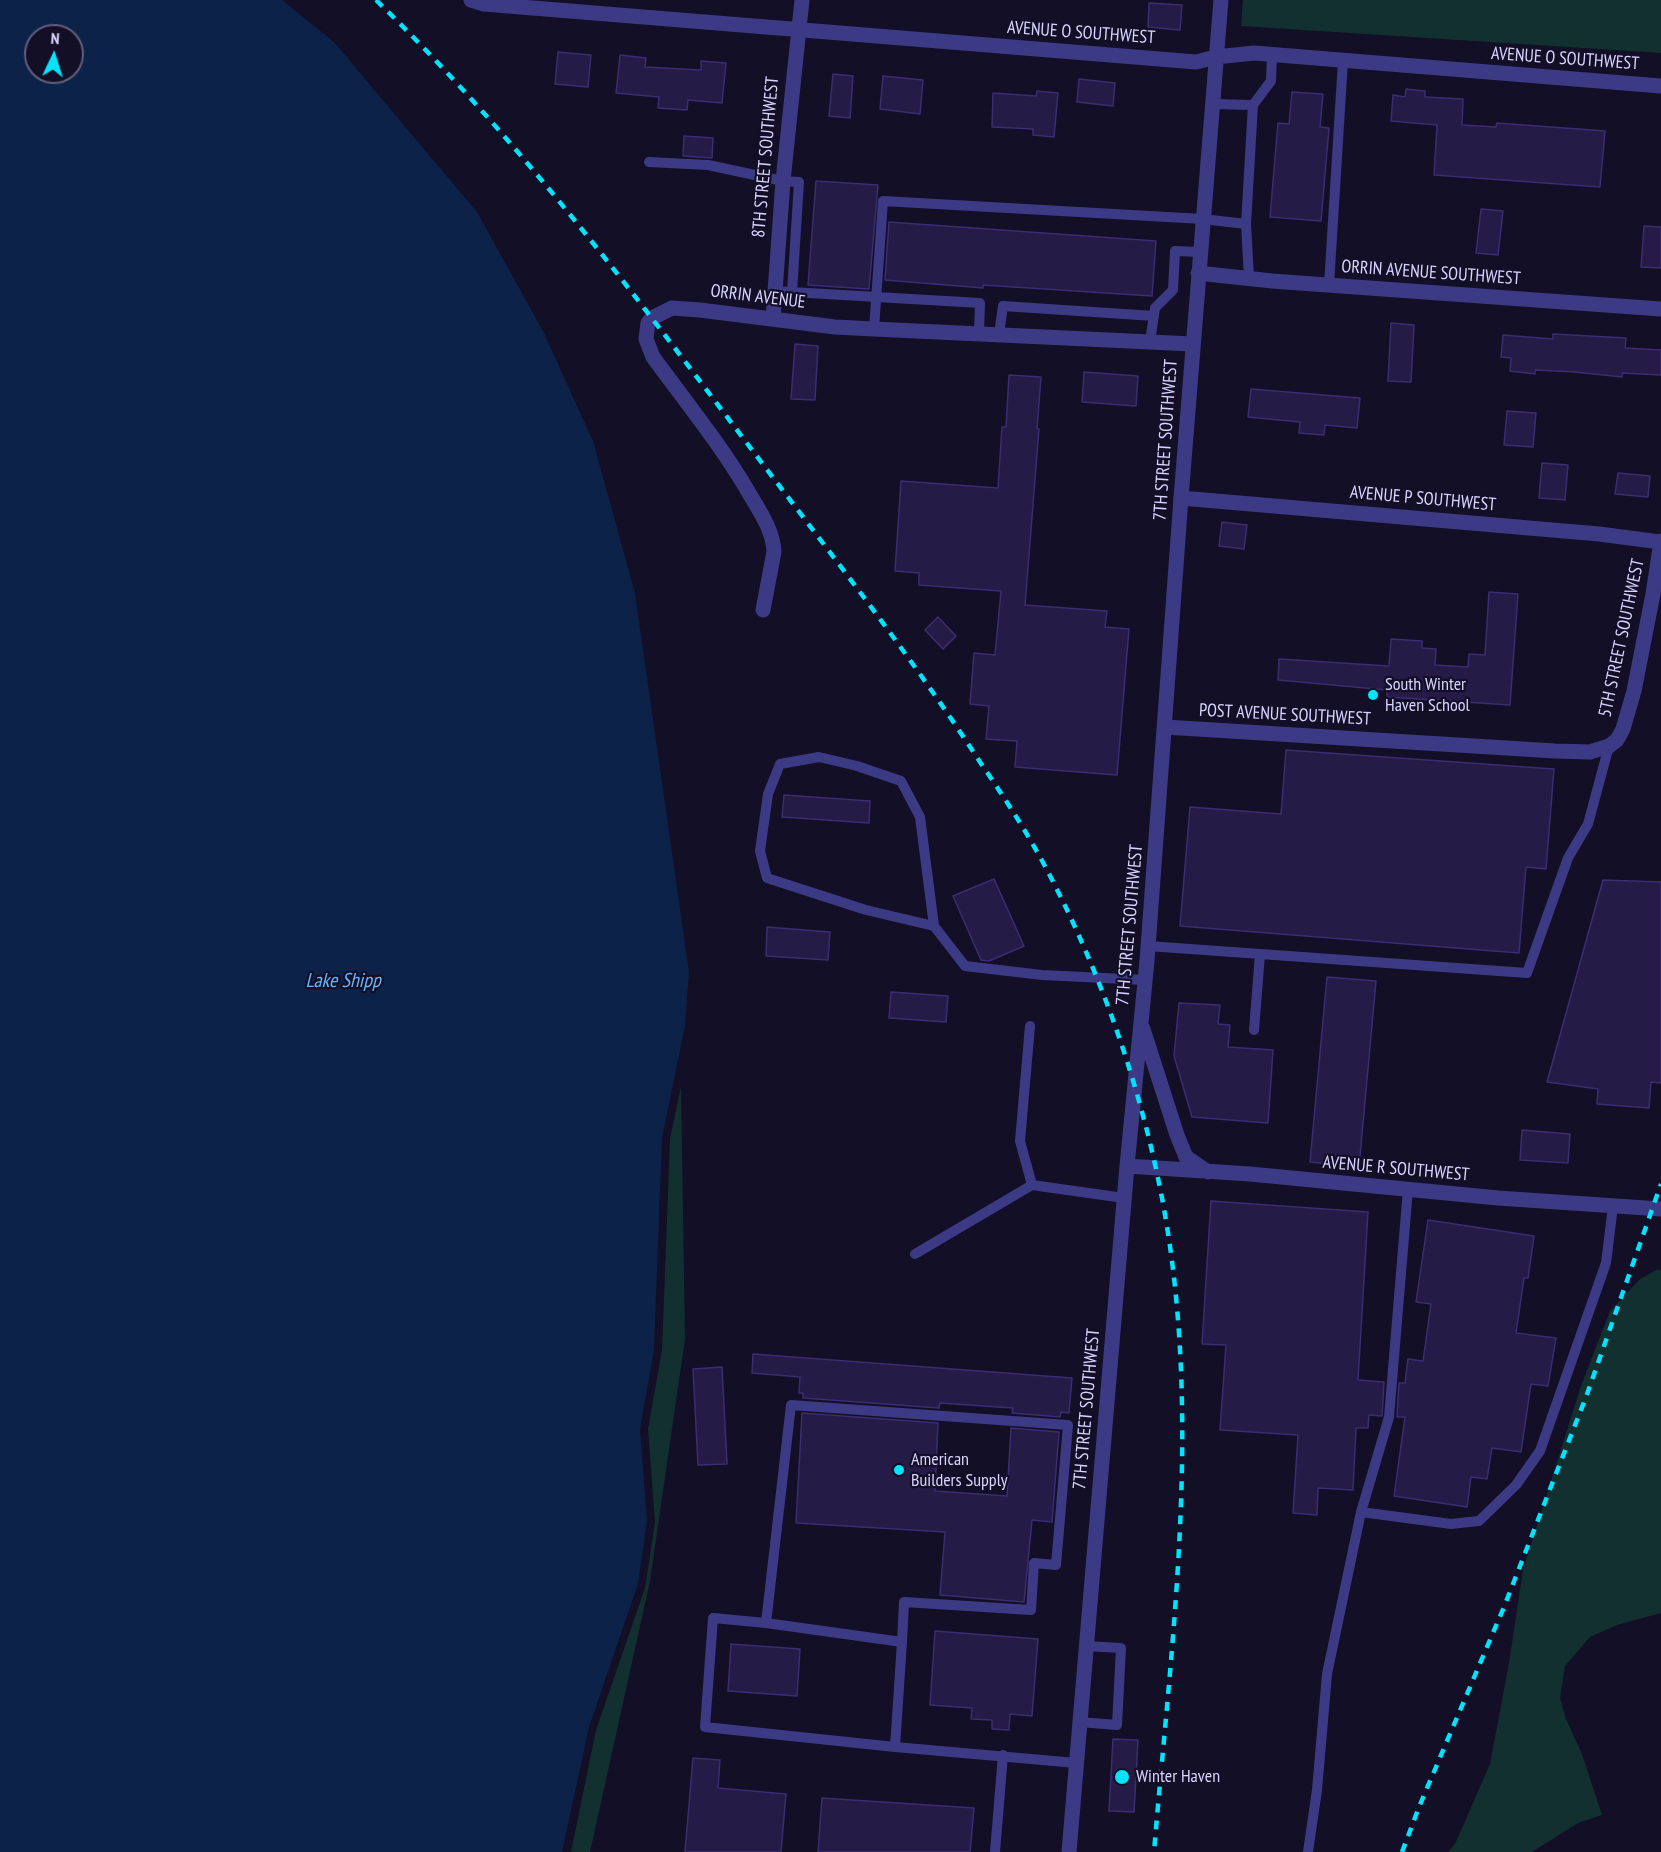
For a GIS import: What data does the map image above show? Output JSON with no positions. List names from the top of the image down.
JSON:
{
  "streets": {
    "street": [
      "AVENUE O SOUTHWEST",
      "8TH STREET SOUTHWEST",
      "ORRIN AVENUE SOUTHWEST",
      "ORRIN AVENUE",
      "7TH STREET SOUTHWEST",
      "AVENUE P SOUTHWEST",
      "5TH STREET SOUTHWEST",
      "POST AVENUE SOUTHWEST",
      "AVENUE R SOUTHWEST"
    ]
  },
  "crossings": [
    ["AVENUE O SOUTHWEST", "8TH STREET SOUTHWEST"],
    ["AVENUE O SOUTHWEST", "7TH STREET SOUTHWEST"],
    ["8TH STREET SOUTHWEST", "ORRIN AVENUE"],
    ["ORRIN AVENUE SOUTHWEST", "7TH STREET SOUTHWEST"],
    ["ORRIN AVENUE", "7TH STREET SOUTHWEST"],
    ["7TH STREET SOUTHWEST", "AVENUE P SOUTHWEST"],
    ["7TH STREET SOUTHWEST", "POST AVENUE SOUTHWEST"],
    ["7TH STREET SOUTHWEST", "AVENUE R SOUTHWEST"],
    ["AVENUE P SOUTHWEST", "5TH STREET SOUTHWEST"],
    ["5TH STREET SOUTHWEST", "POST AVENUE SOUTHWEST"]
  ],
  "water": ["Lake Shipp"],
  "places": ["South Winter Haven School", "American Builders Supply", "Winter Haven"],
  "north": "top"
}
